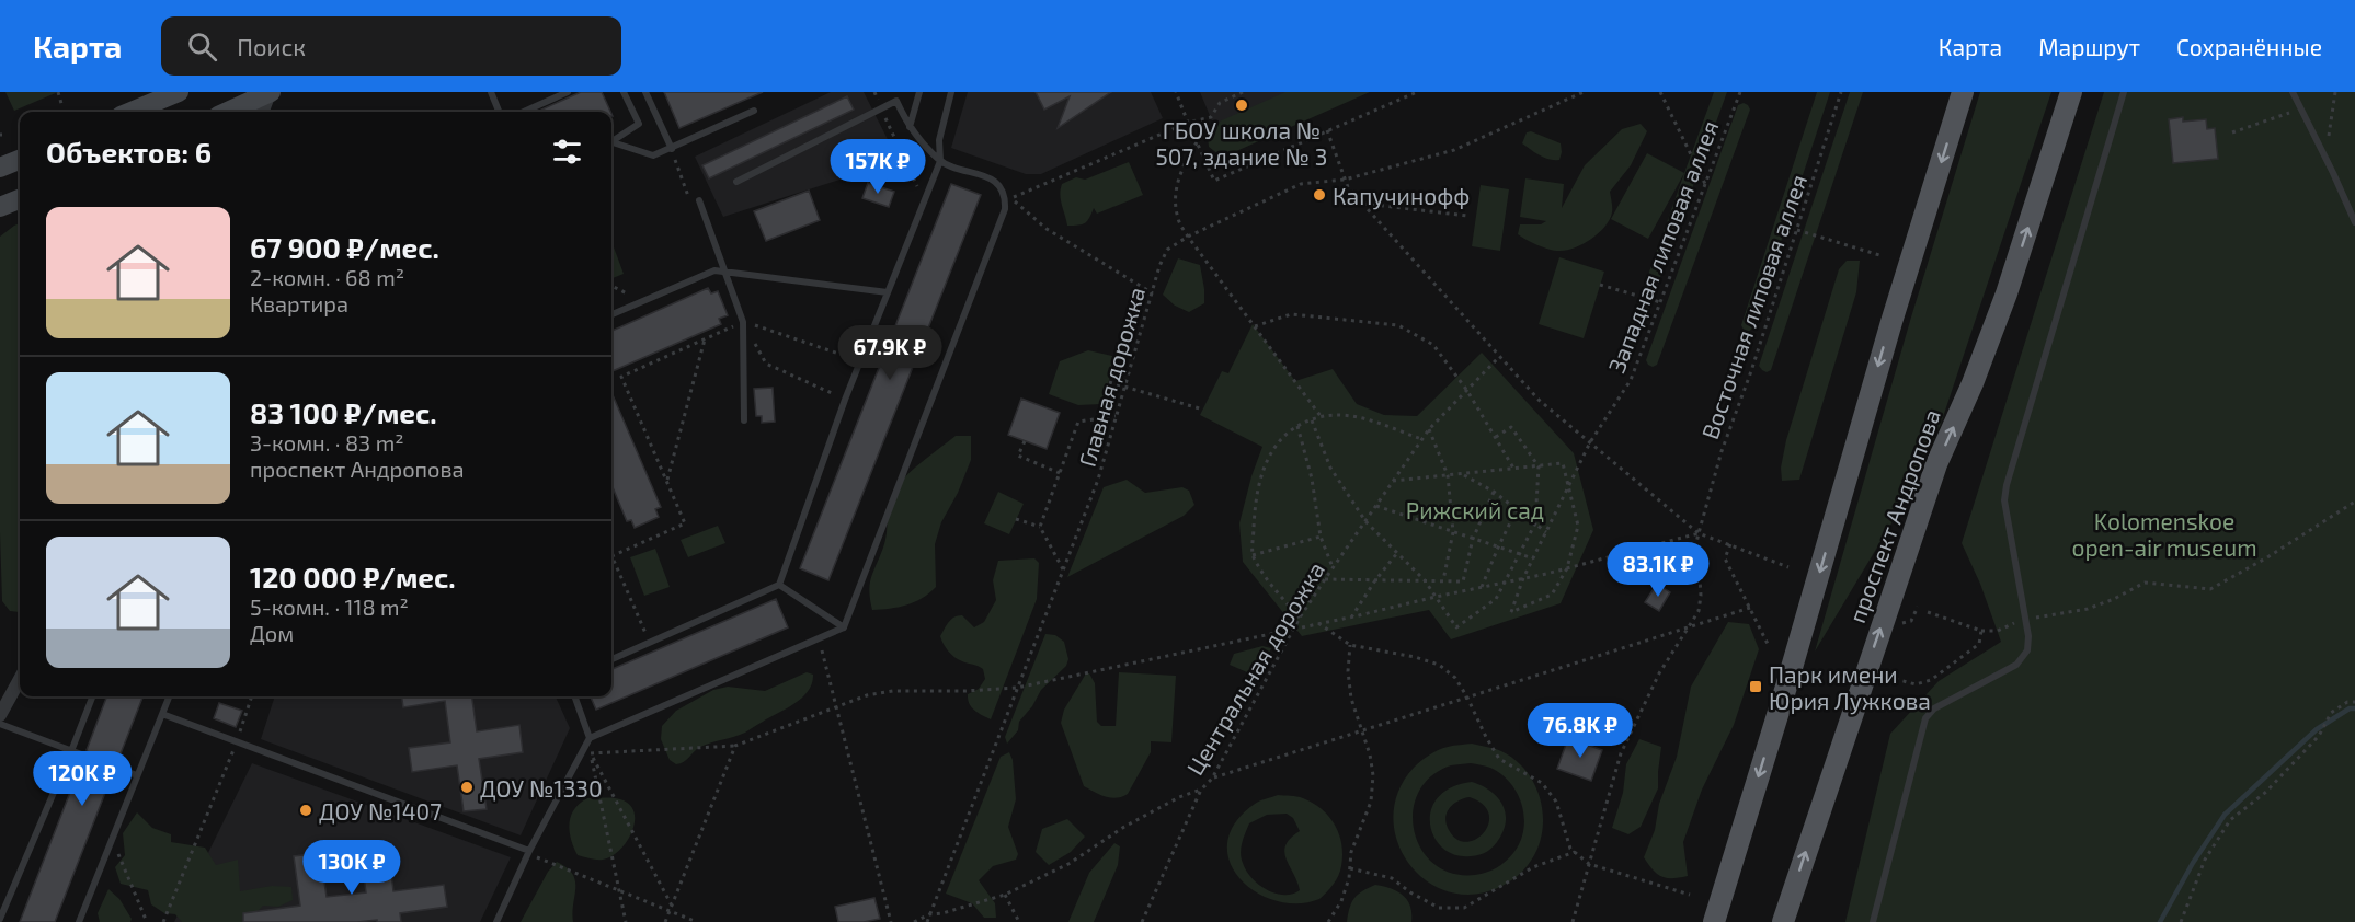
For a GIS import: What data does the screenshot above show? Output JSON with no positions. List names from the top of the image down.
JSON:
{
  "streets": {
    "main road": ["проспект Андропова"],
    "path": [
      "Западная липовая аллея",
      "Восточная липовая аллея",
      "Главная дорожка",
      "Центральная дорожка"
    ]
  },
  "parks": ["Рижский сад", "Kolomenskoe open-air museum"],
  "places": {
    "other": [
      "ГБОУ школа № 507, здание № 3",
      "Капучинофф",
      "ДОУ №1330",
      "ДОУ №1407"
    ],
    "transit": ["Парк имени Юрия Лужкова"]
  },
  "page": {
    "header": "Карта",
    "search": "Поиск",
    "nav": ["Карта", "Маршрут", "Сохранённые"],
    "heading": "Объектов: 6",
    "price": [
      "157K ₽",
      "67.9K ₽",
      "83.1K ₽",
      "76.8K ₽",
      "120K ₽",
      "130K ₽"
    ],
    "list": [
      {
        "name": "67 900 ₽/мес.",
        "note": "2-комн. · 68 m² · Квартира"
      },
      {
        "name": "83 100 ₽/мес.",
        "note": "3-комн. · 83 m² · проспект Андропова"
      },
      {
        "name": "120 000 ₽/мес.",
        "note": "5-комн. · 118 m² · Дом"
      }
    ]
  }
}
